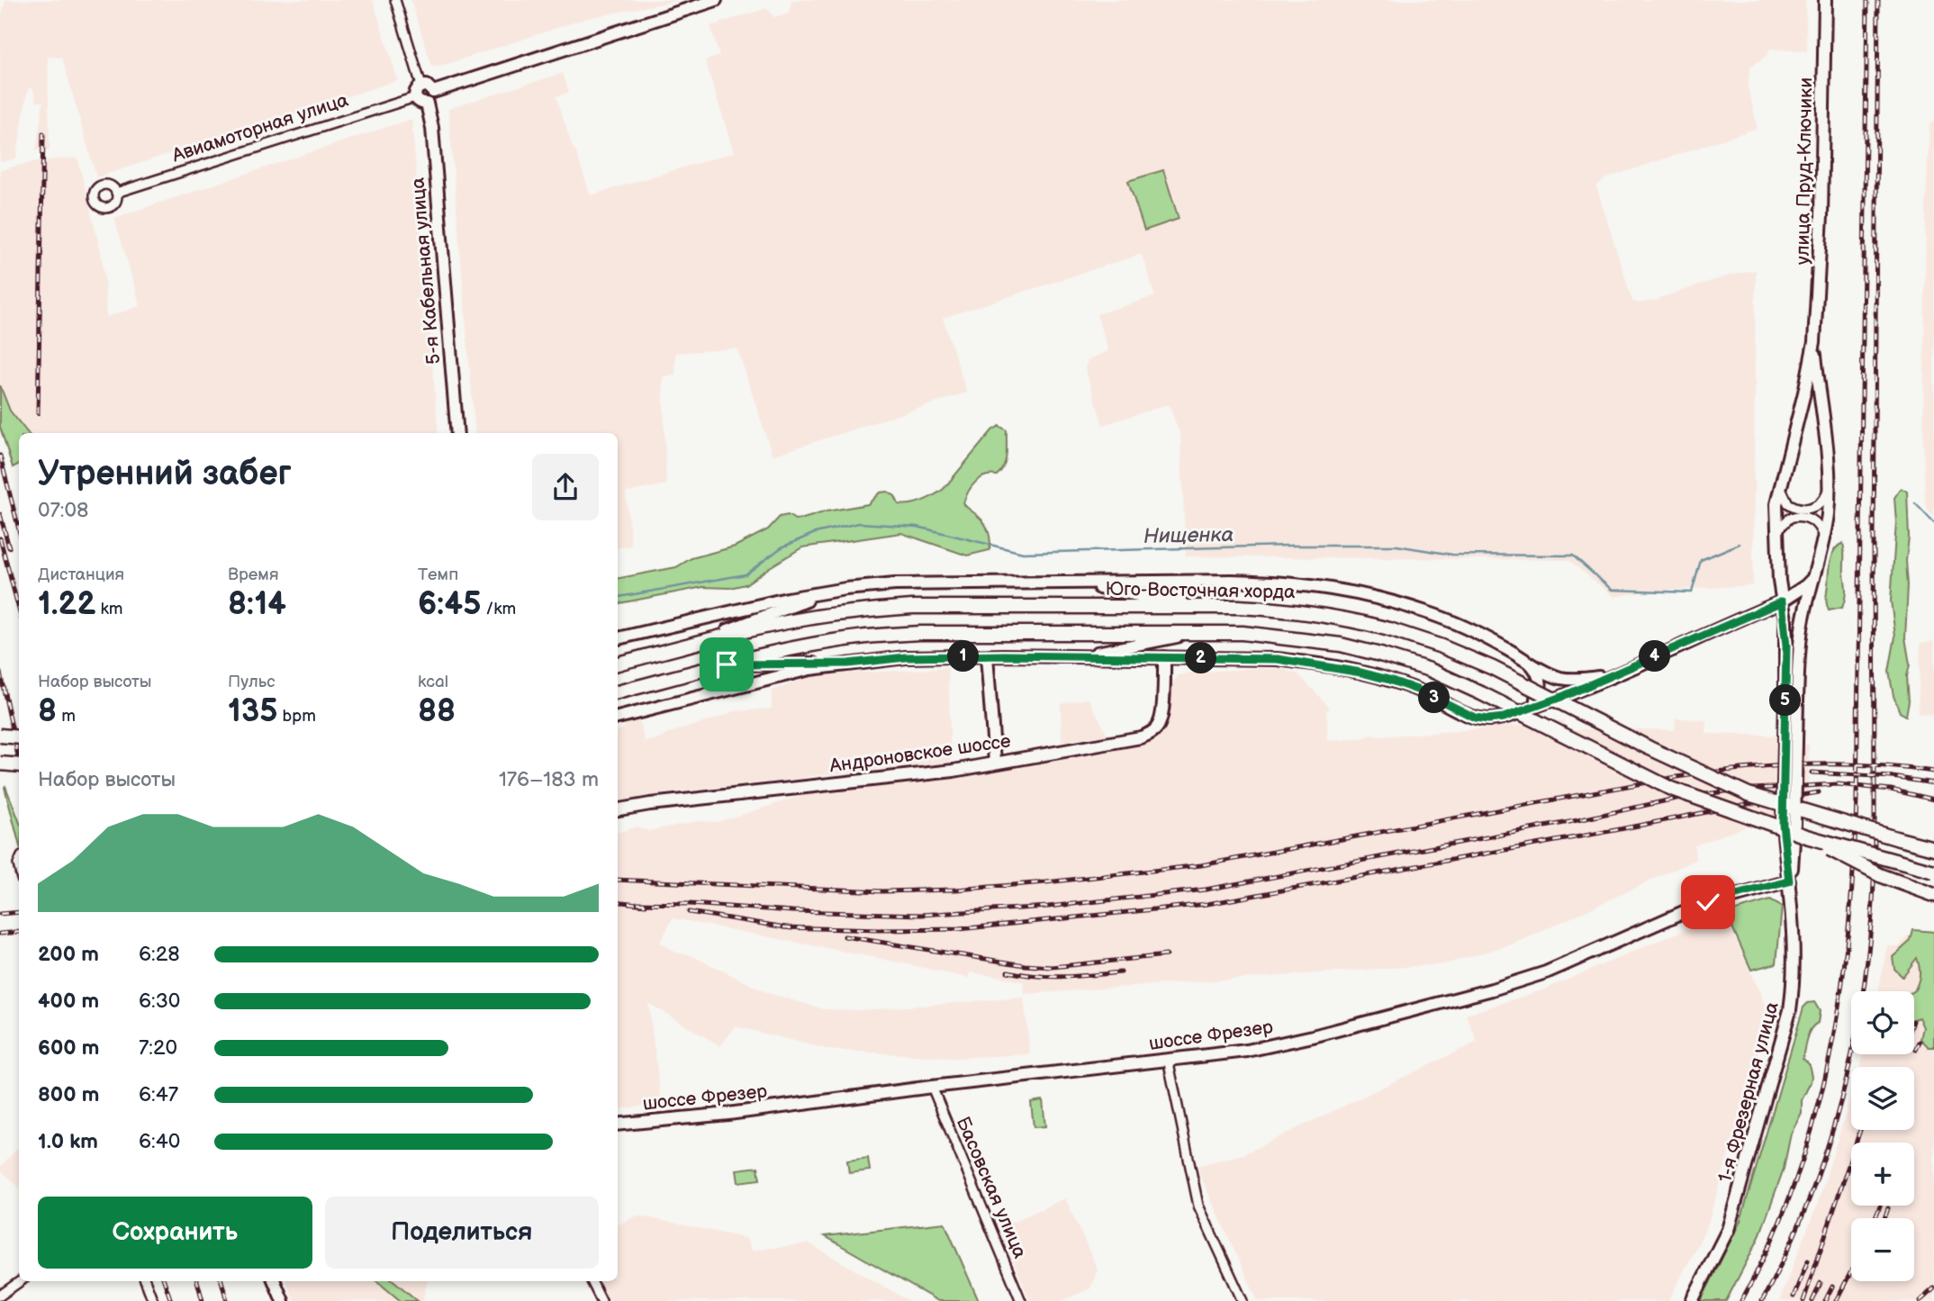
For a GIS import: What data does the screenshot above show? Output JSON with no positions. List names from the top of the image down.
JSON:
{
  "streets": {
    "main road": ["Юго-Восточная хорда"],
    "street": [
      "Авиамоторная улица",
      "улица Пруд-Ключики",
      "5-я Кабельная улица",
      "Андроновское шоссе",
      "шоссе Фрезер",
      "1-я Фрезерная улица",
      "Басовская улица"
    ]
  },
  "crossings": [
    ["Авиамоторная улица", "5-я Кабельная улица"],
    ["улица Пруд-Ключики", "1-я Фрезерная улица"],
    ["шоссе Фрезер", "1-я Фрезерная улица"],
    ["шоссе Фрезер", "Басовская улица"]
  ],
  "water": ["Нищенка"],
  "page": {
    "heading": ["Утренний забег", "07:08"],
    "stats": [
      ["Дистанция", "1.22 km"],
      ["Время", "8:14"],
      ["Темп", "6:45 /km"],
      ["Набор высоты", "8 m"],
      ["Пульс", "135 bpm"],
      ["kcal", "88"]
    ],
    "pins": [
      "1",
      "4",
      "2",
      "3",
      "5"
    ],
    "chart": ["Набор высоты", "176–183 m"],
    "list": [
      {
        "name": "200 m",
        "note": "6:28"
      },
      {
        "name": "400 m",
        "note": "6:30"
      },
      {
        "name": "600 m",
        "note": "7:20"
      },
      {
        "name": "800 m",
        "note": "6:47"
      },
      {
        "name": "1.0 km",
        "note": "6:40"
      }
    ],
    "map_buttons": ["+", "−"],
    "buttons": ["Сохранить", "Поделиться"]
  }
}
